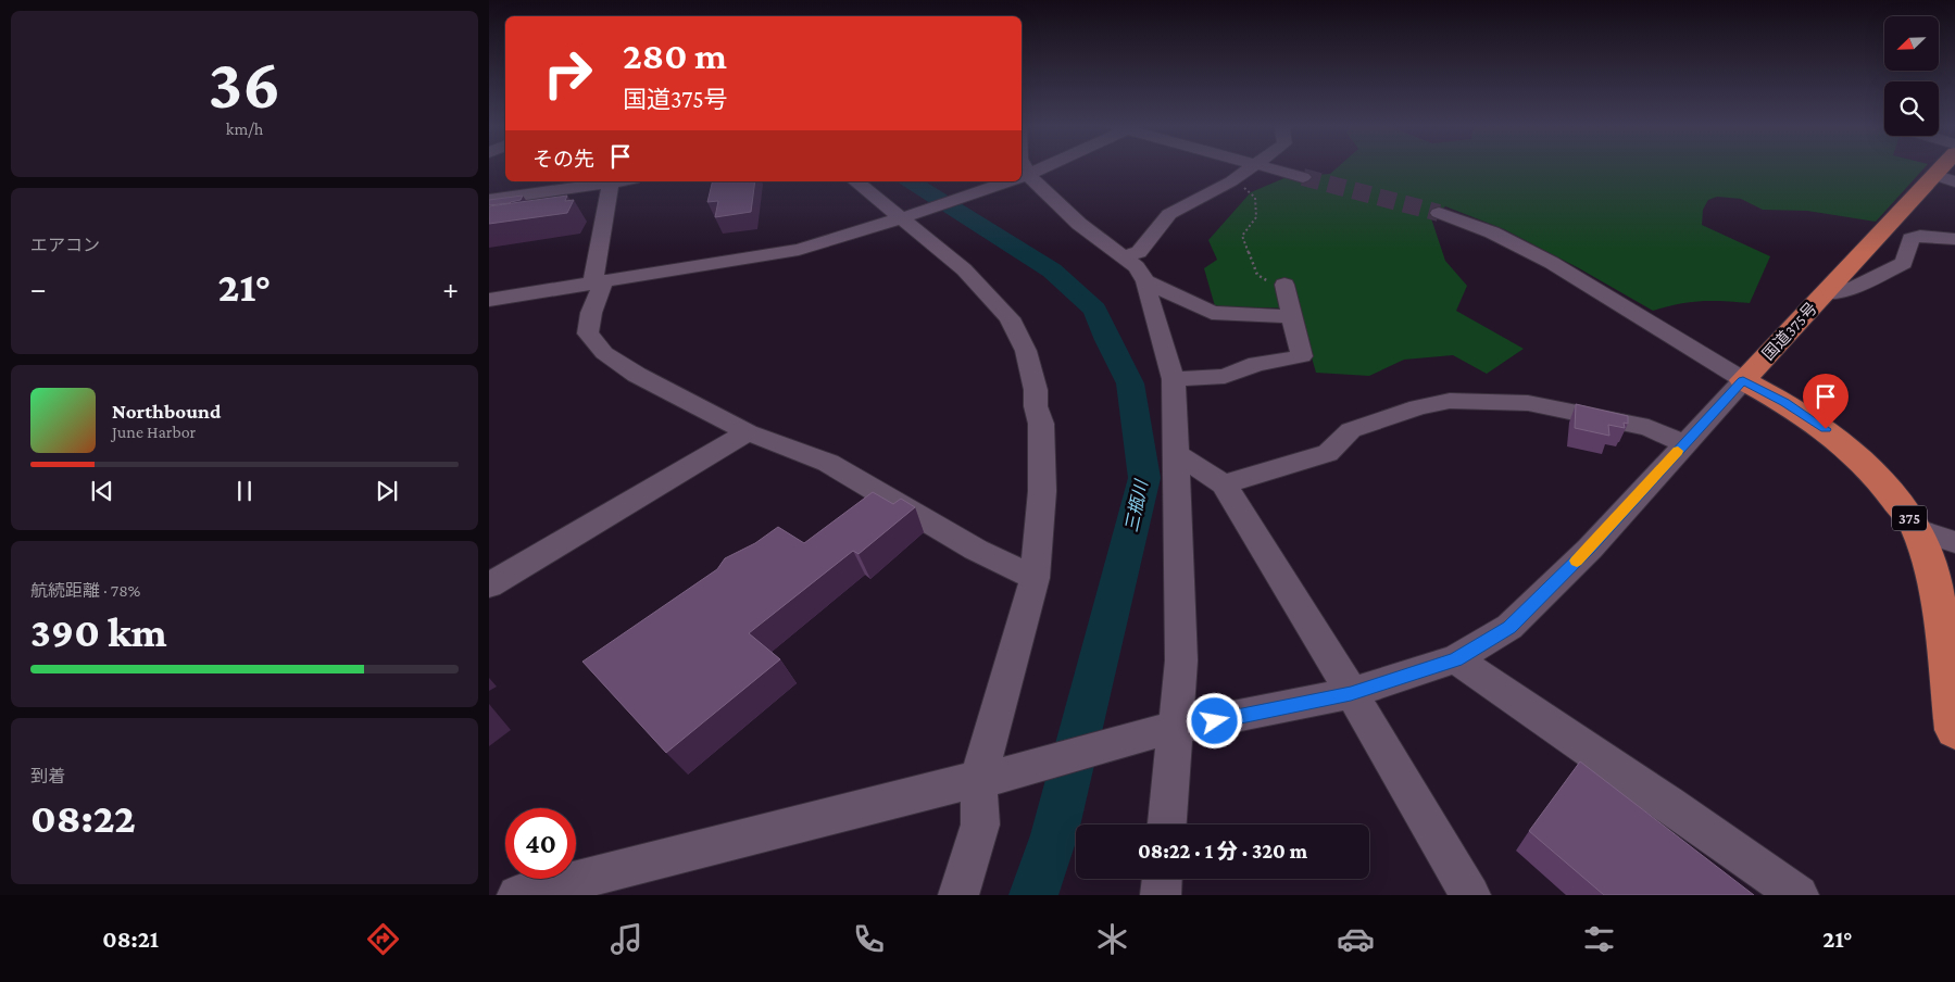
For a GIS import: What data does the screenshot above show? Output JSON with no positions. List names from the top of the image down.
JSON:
{
  "streets": {
    "highway": ["国道375号", "375"]
  },
  "crossings": [
    ["国道375号", "375"]
  ],
  "water": ["三瓶川"],
  "north": "bottom left",
  "page": {
    "tile": [
      ["36", "km/h"],
      "エアコン",
      ["航続距離 · 78%", "390 km"],
      ["到着", "08:22"]
    ],
    "turn": ["280 m", "国道375号"],
    "then": "その先",
    "heat": ["−", "21°", "+"],
    "song": ["Northbound", "June Harbor"],
    "limit": "40",
    "trip": "08:22 · 1 分 · 320 m",
    "tabs": ["08:21", "21°"]
  }
}
